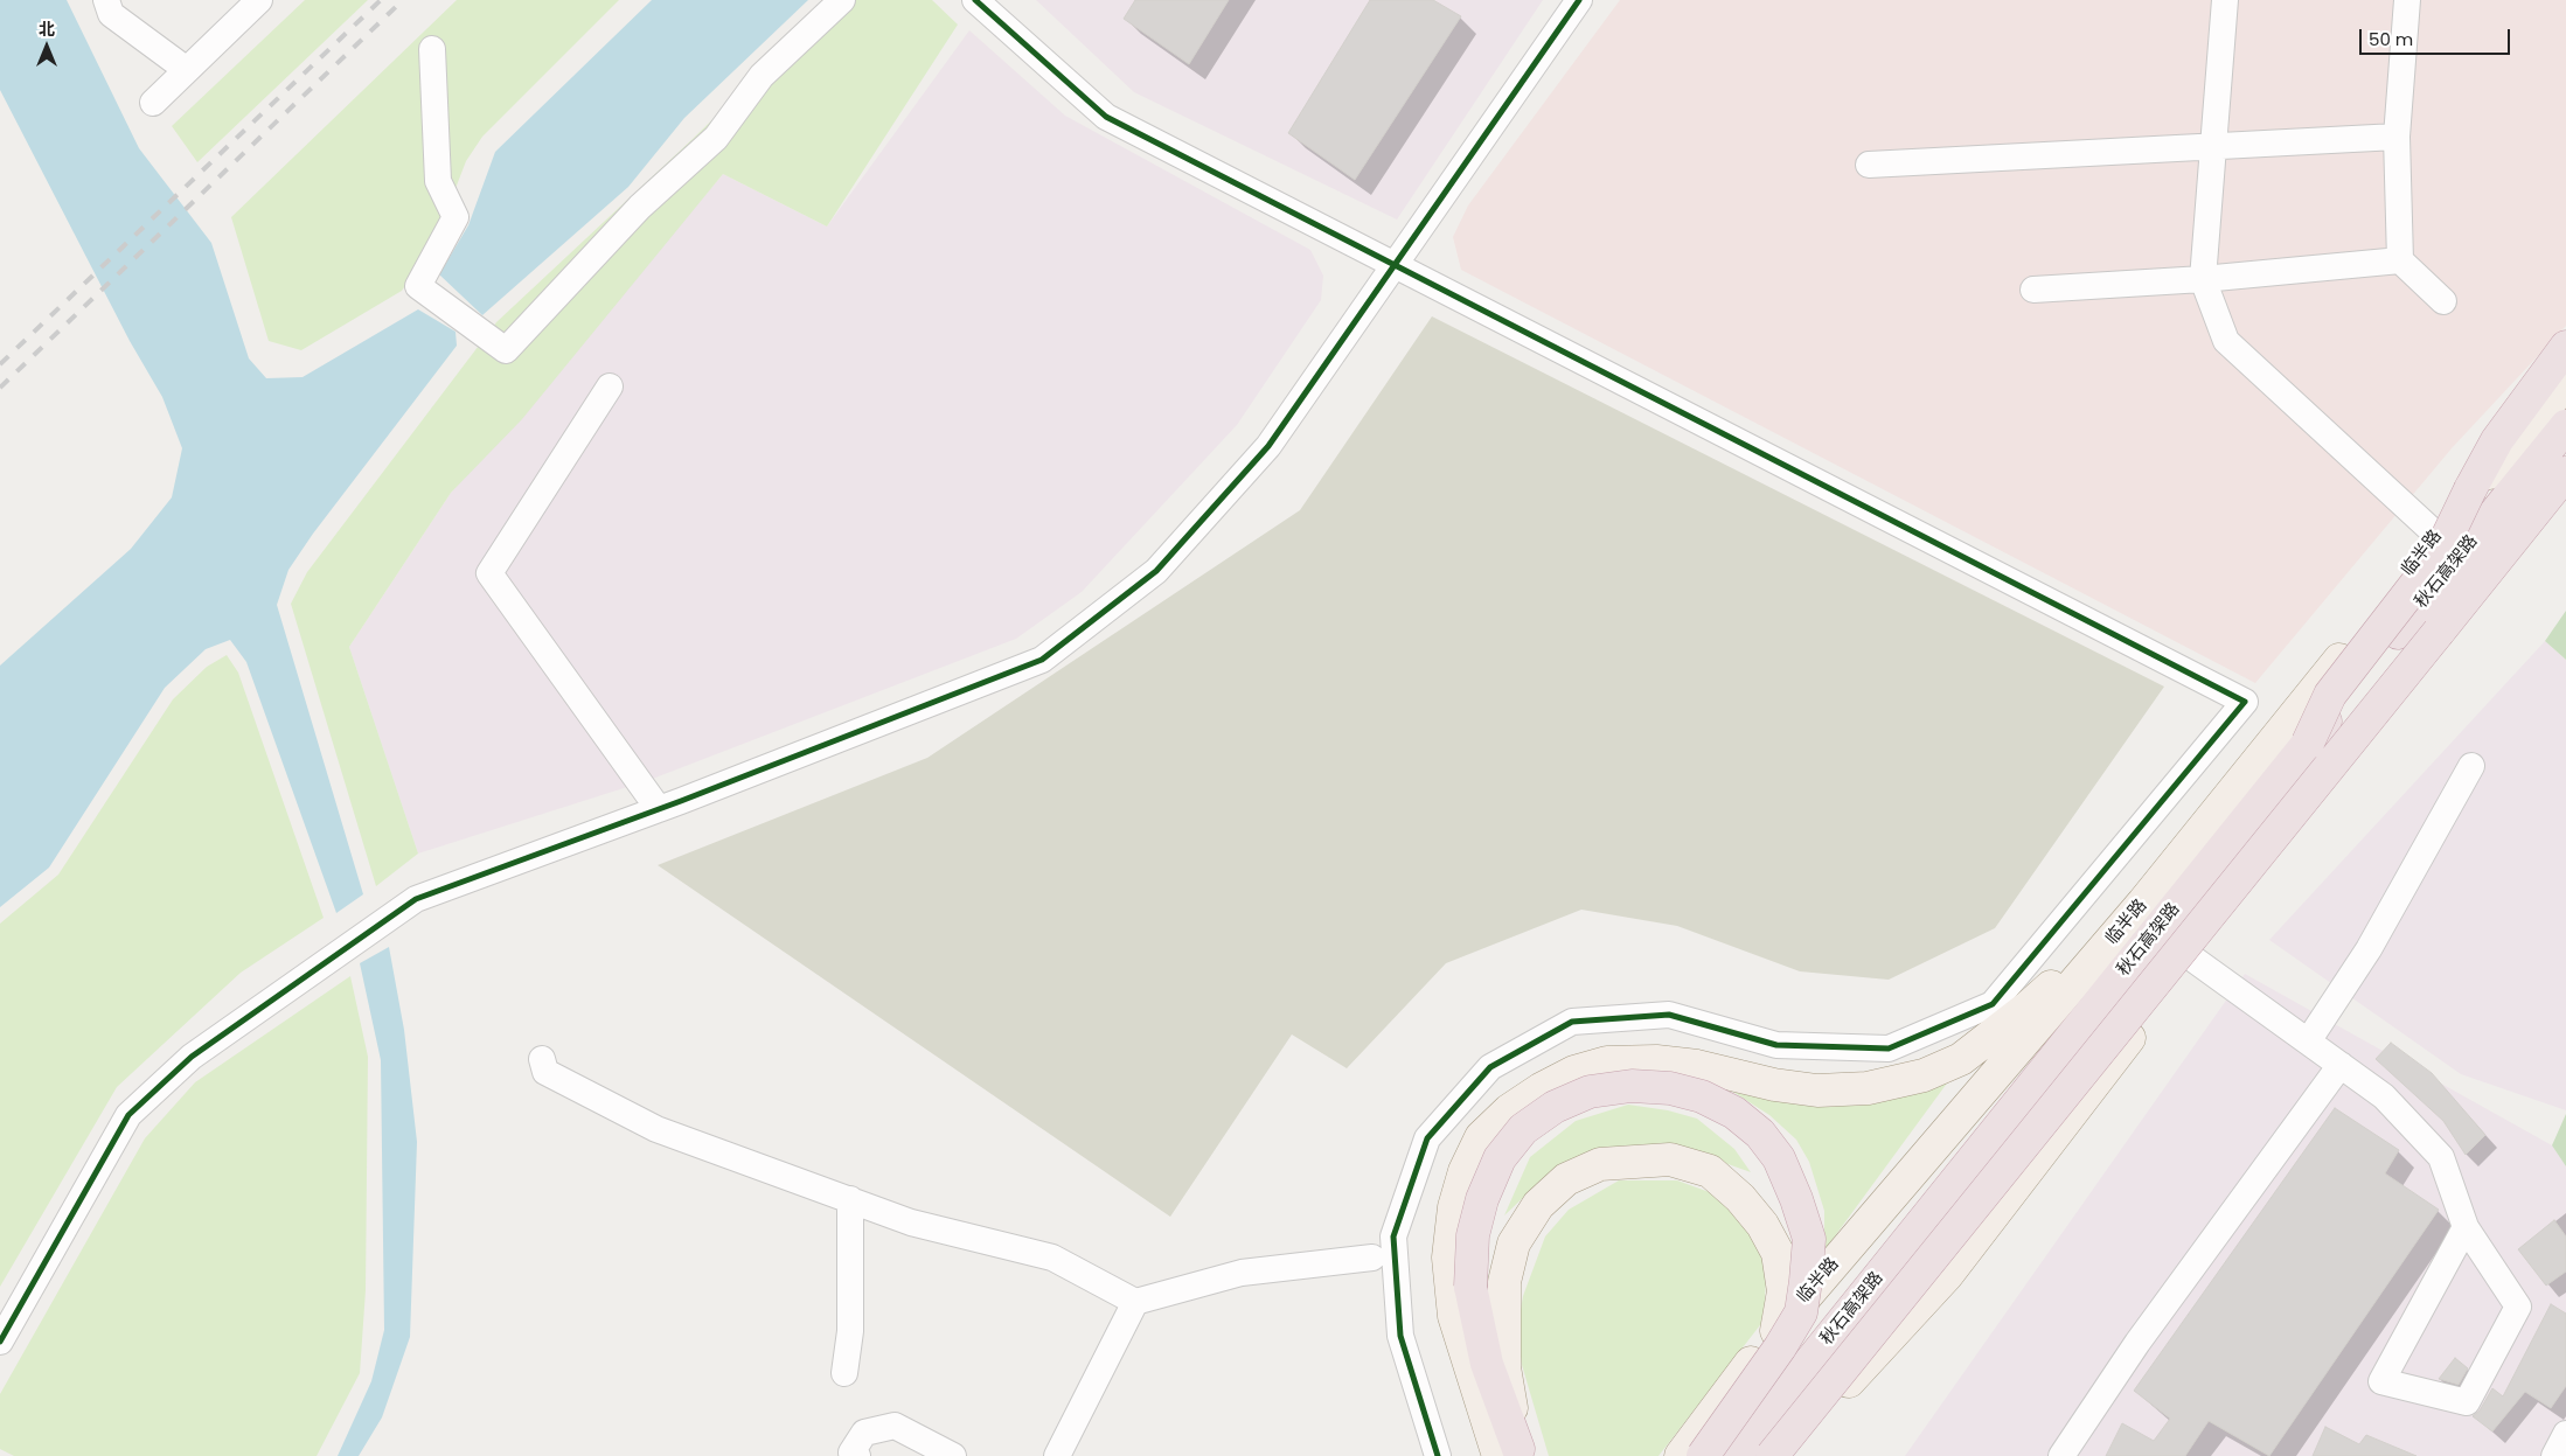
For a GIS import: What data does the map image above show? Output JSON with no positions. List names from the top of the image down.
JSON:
{
  "streets": {
    "highway": ["秋石高架路"],
    "main road": ["临半路"]
  },
  "scale_bar": "50 m",
  "north": "top"
}
